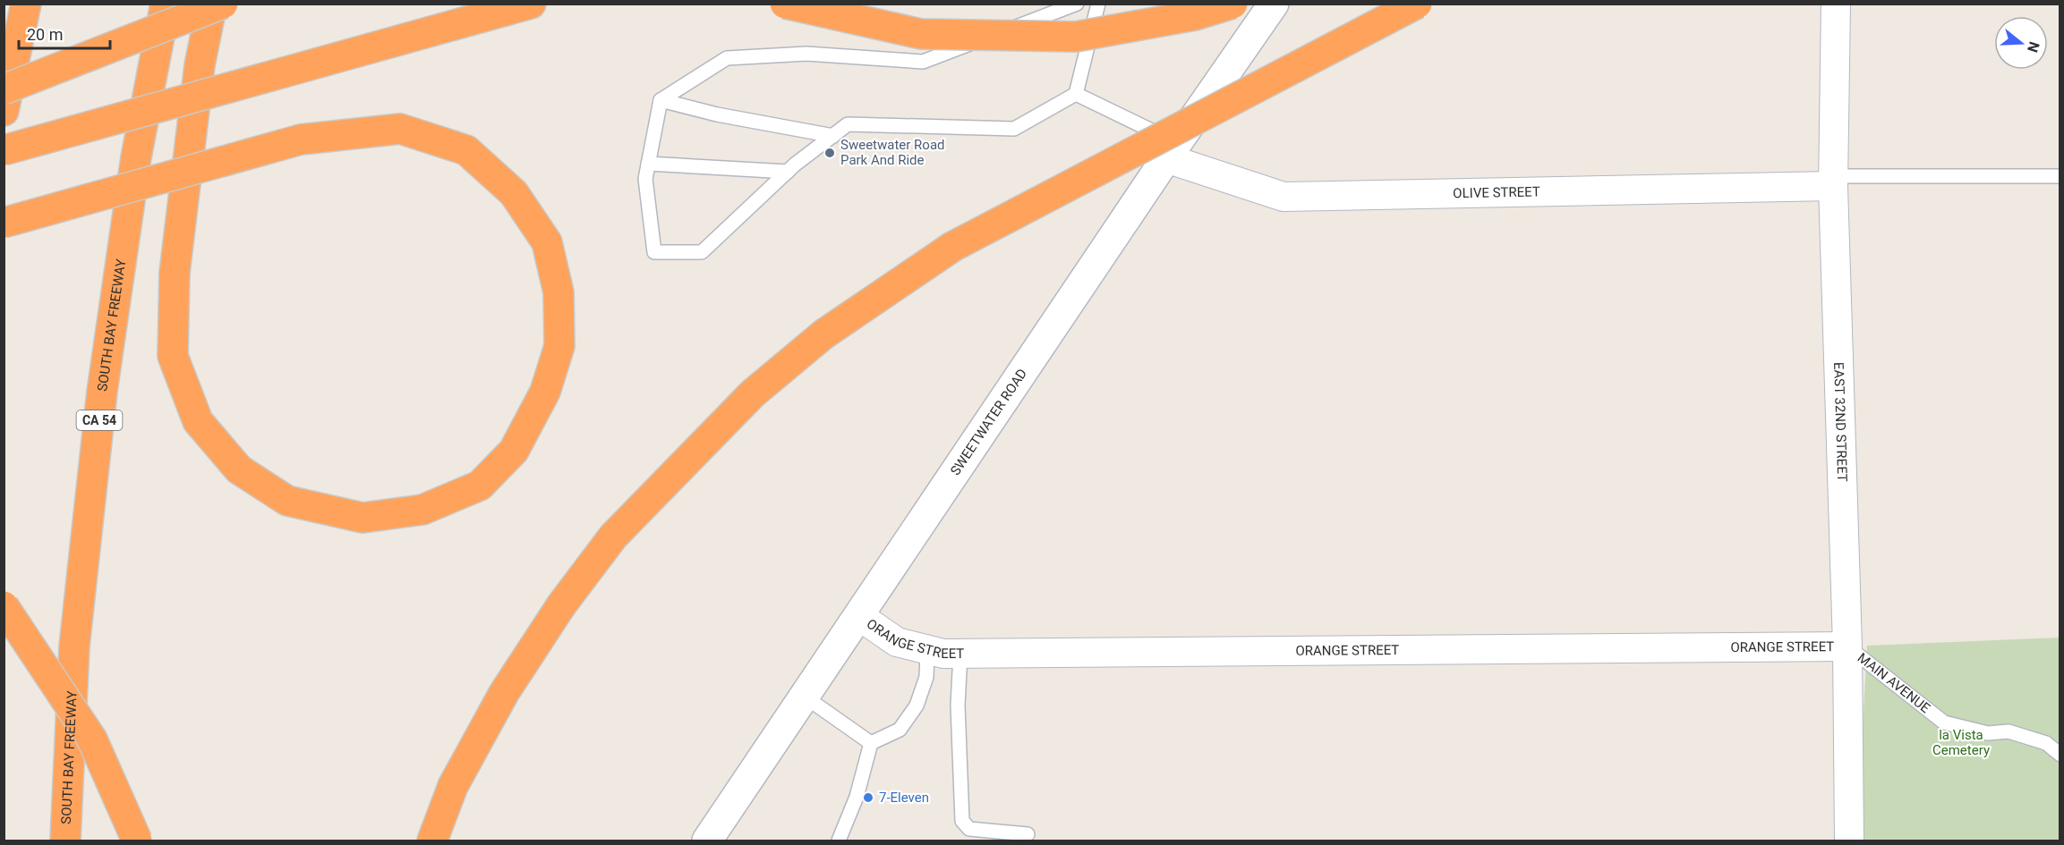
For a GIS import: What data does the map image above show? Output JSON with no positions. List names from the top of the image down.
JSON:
{
  "streets": {
    "highway": ["SOUTH BAY FREEWAY", "CA 54"],
    "main road": ["SWEETWATER ROAD"],
    "street": ["OLIVE STREET", "EAST 32ND STREET", "ORANGE STREET"],
    "lane": ["MAIN AVENUE"]
  },
  "crossings": [
    ["OLIVE STREET", "SWEETWATER ROAD"],
    ["OLIVE STREET", "EAST 32ND STREET"],
    ["SWEETWATER ROAD", "ORANGE STREET"],
    ["EAST 32ND STREET", "ORANGE STREET"],
    ["EAST 32ND STREET", "MAIN AVENUE"],
    ["ORANGE STREET", "MAIN AVENUE"]
  ],
  "parks": ["la Vista Cemetery"],
  "places": ["Sweetwater Road Park And Ride", "7-Eleven"],
  "scale_bar": "20 m",
  "north": "right"
}
